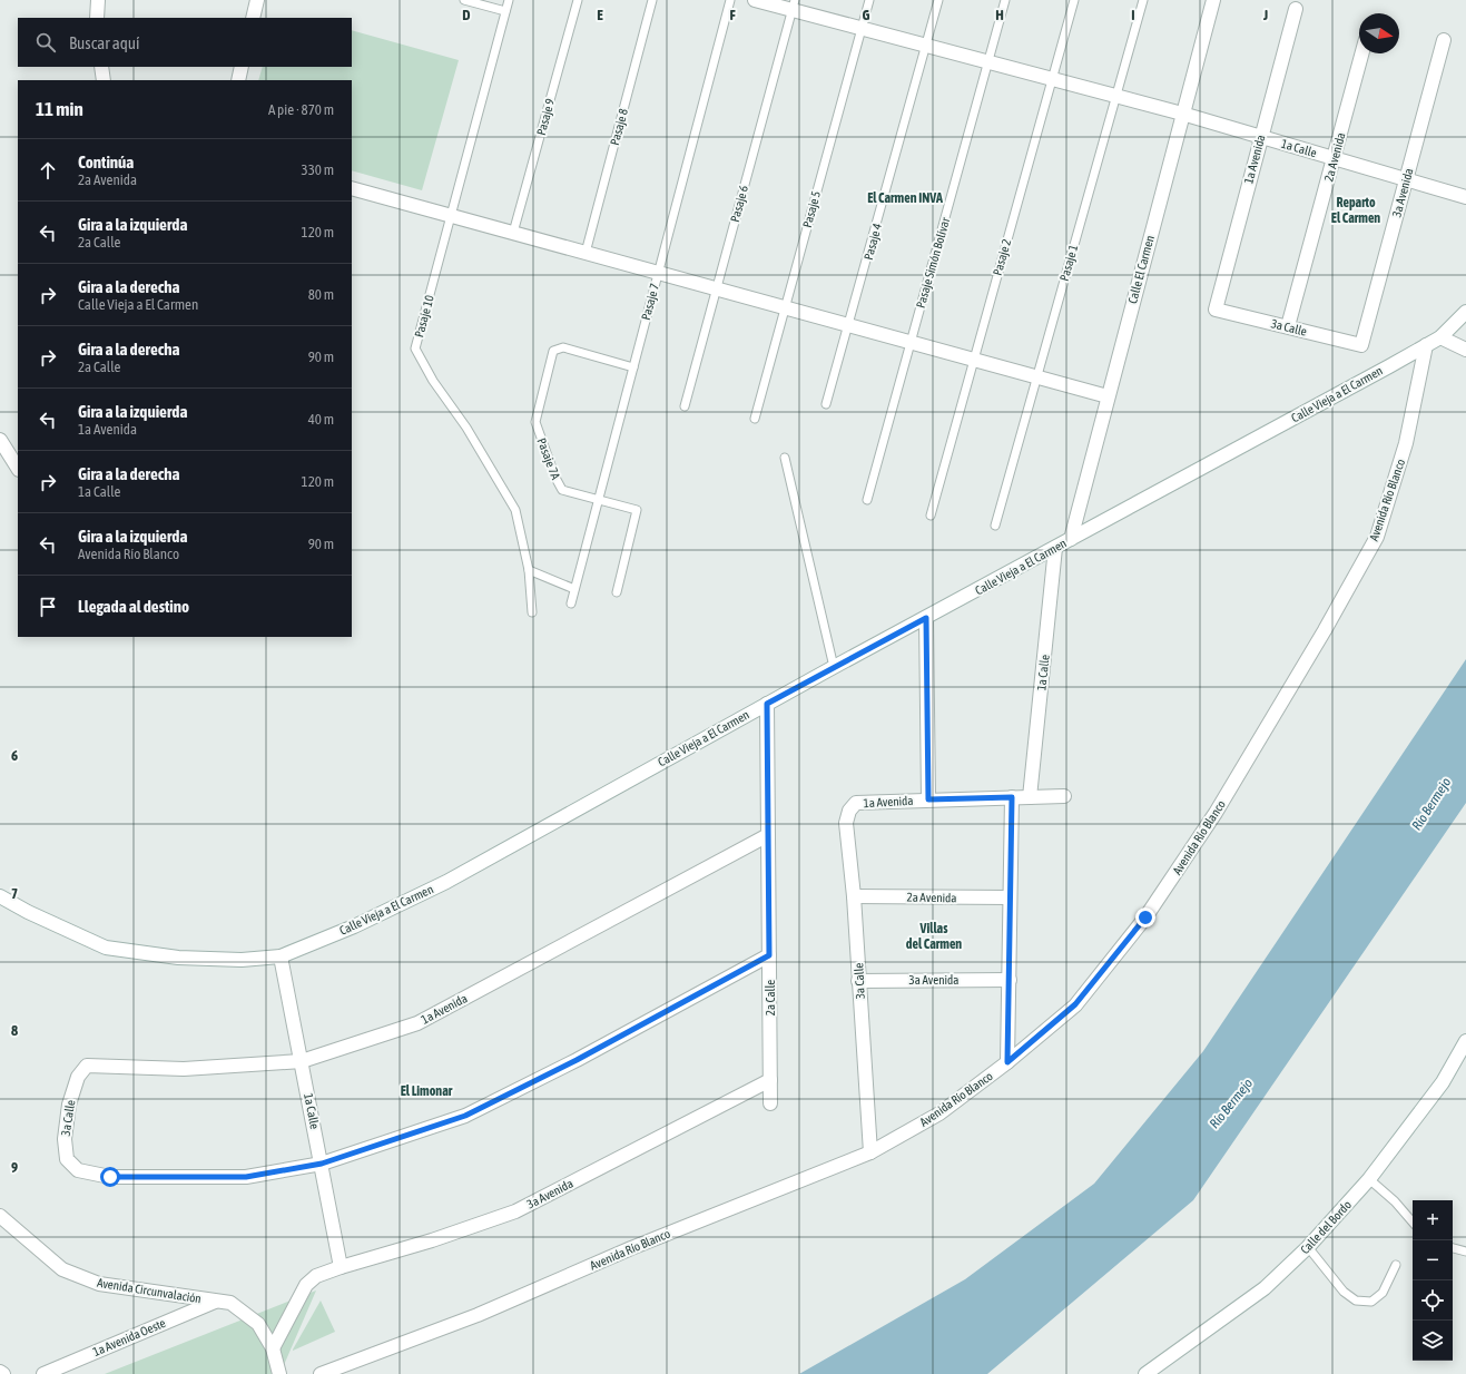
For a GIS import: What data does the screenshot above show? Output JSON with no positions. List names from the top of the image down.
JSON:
{
  "streets": {
    "street": [
      "1a Calle",
      "2a Avenida",
      "1a Avenida",
      "3a Avenida",
      "Calle El Carmen",
      "3a Calle",
      "Calle Vieja a El Carmen",
      "Avenida Río Blanco",
      "2a Calle",
      "Calle del Bordo",
      "Avenida Circunvalación",
      "1a Avenida Oeste"
    ],
    "lane": [
      "Pasaje 9",
      "Pasaje 8",
      "Pasaje 6",
      "Pasaje 5",
      "Pasaje 4",
      "Pasaje 2",
      "Pasaje Simón Bolívar",
      "Pasaje 1",
      "Pasaje 7",
      "Pasaje 10",
      "Pasaje 7A"
    ]
  },
  "crossings": [
    ["1a Calle", "2a Avenida"],
    ["1a Calle", "1a Avenida"],
    ["1a Calle", "3a Avenida"],
    ["1a Calle", "Pasaje 6"],
    ["1a Calle", "Pasaje 5"],
    ["1a Calle", "Pasaje 4"],
    ["1a Calle", "Pasaje 2"],
    ["1a Calle", "Pasaje Simón Bolívar"],
    ["1a Calle", "Pasaje 1"],
    ["1a Calle", "Calle El Carmen"],
    ["1a Calle", "3a Calle"],
    ["1a Calle", "Calle Vieja a El Carmen"],
    ["2a Avenida", "3a Calle"],
    ["1a Avenida", "3a Calle"],
    ["1a Avenida", "2a Calle"],
    ["3a Avenida", "3a Calle"],
    ["3a Avenida", "2a Calle"],
    ["3a Avenida", "Avenida Circunvalación"],
    ["Calle El Carmen", "Calle Vieja a El Carmen"],
    ["Pasaje 7", "Pasaje 7A"],
    ["3a Calle", "Avenida Río Blanco"],
    ["Calle Vieja a El Carmen", "Avenida Río Blanco"],
    ["Calle Vieja a El Carmen", "2a Calle"],
    ["Avenida Circunvalación", "1a Avenida Oeste"]
  ],
  "districts": [
    "El Carmen INVA",
    "Reparto El Carmen",
    "Villas del Carmen",
    "El Limonar"
  ],
  "water": ["Río Bermejo"],
  "north": "right",
  "page": {
    "search": "Buscar aquí",
    "heading": ["11 min", "A pie · 870 m"],
    "list": [
      ["Continúa", "2a Avenida", "330 m"],
      ["Gira a la izquierda", "2a Calle", "120 m"],
      ["Gira a la derecha", "Calle Vieja a El Carmen", "80 m"],
      ["Gira a la derecha", "2a Calle", "90 m"],
      ["Gira a la izquierda", "1a Avenida", "40 m"],
      ["Gira a la derecha", "1a Calle", "120 m"],
      ["Gira a la izquierda", "Avenida Río Blanco", "90 m"],
      "Llegada al destino"
    ],
    "map_buttons": ["+", "−"]
  },
  "grid": {
    "columns": [
      "D",
      "E",
      "F",
      "G",
      "H",
      "I",
      "J"
    ],
    "rows": [
      "6",
      "7",
      "8",
      "9"
    ]
  }
}
